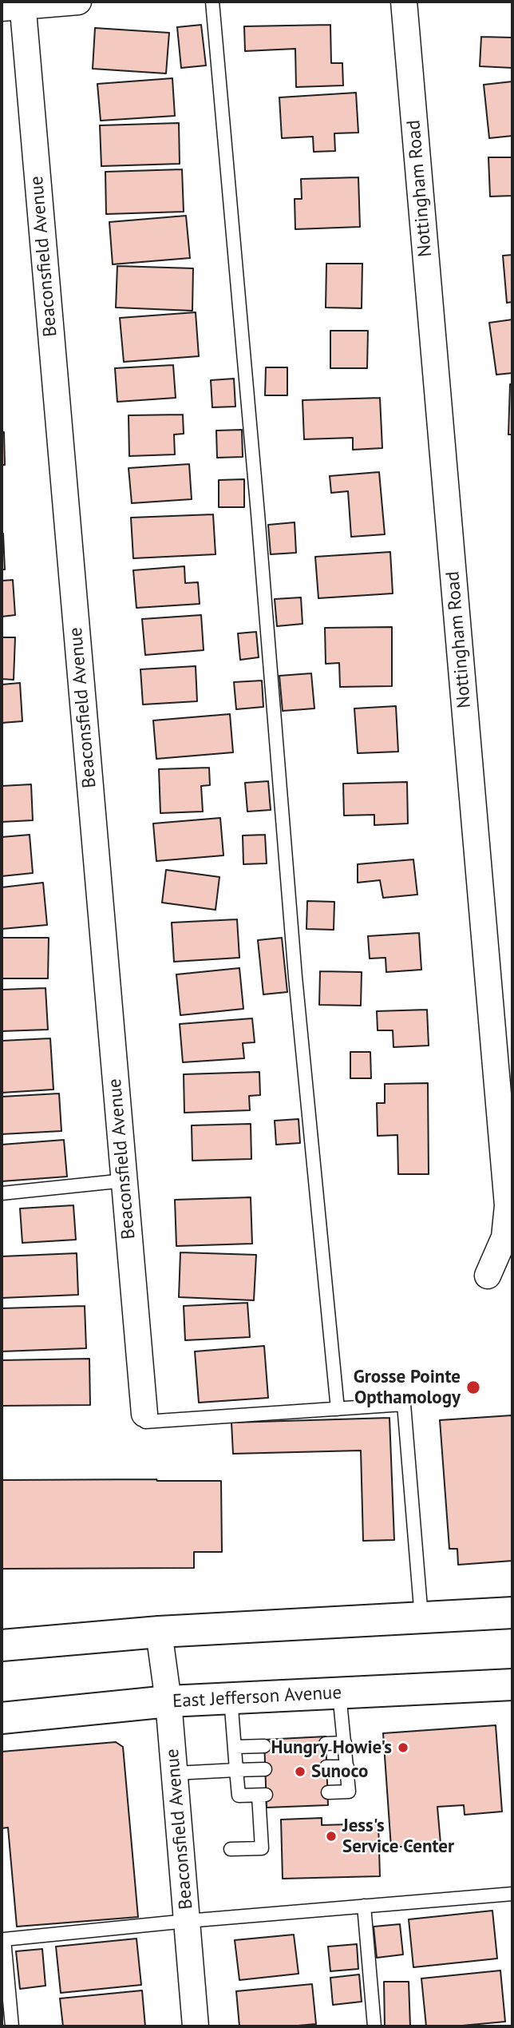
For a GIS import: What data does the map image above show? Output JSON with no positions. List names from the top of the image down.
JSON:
{
  "streets": {
    "main road": ["East Jefferson Avenue"],
    "street": ["Nottingham Road", "Beaconsfield Avenue"]
  },
  "crossings": [
    ["Beaconsfield Avenue", "East Jefferson Avenue"]
  ],
  "places": [
    "Grosse Pointe Opthamology",
    "Hungry Howie's",
    "Sunoco",
    "Jess's Service Center"
  ]
}
